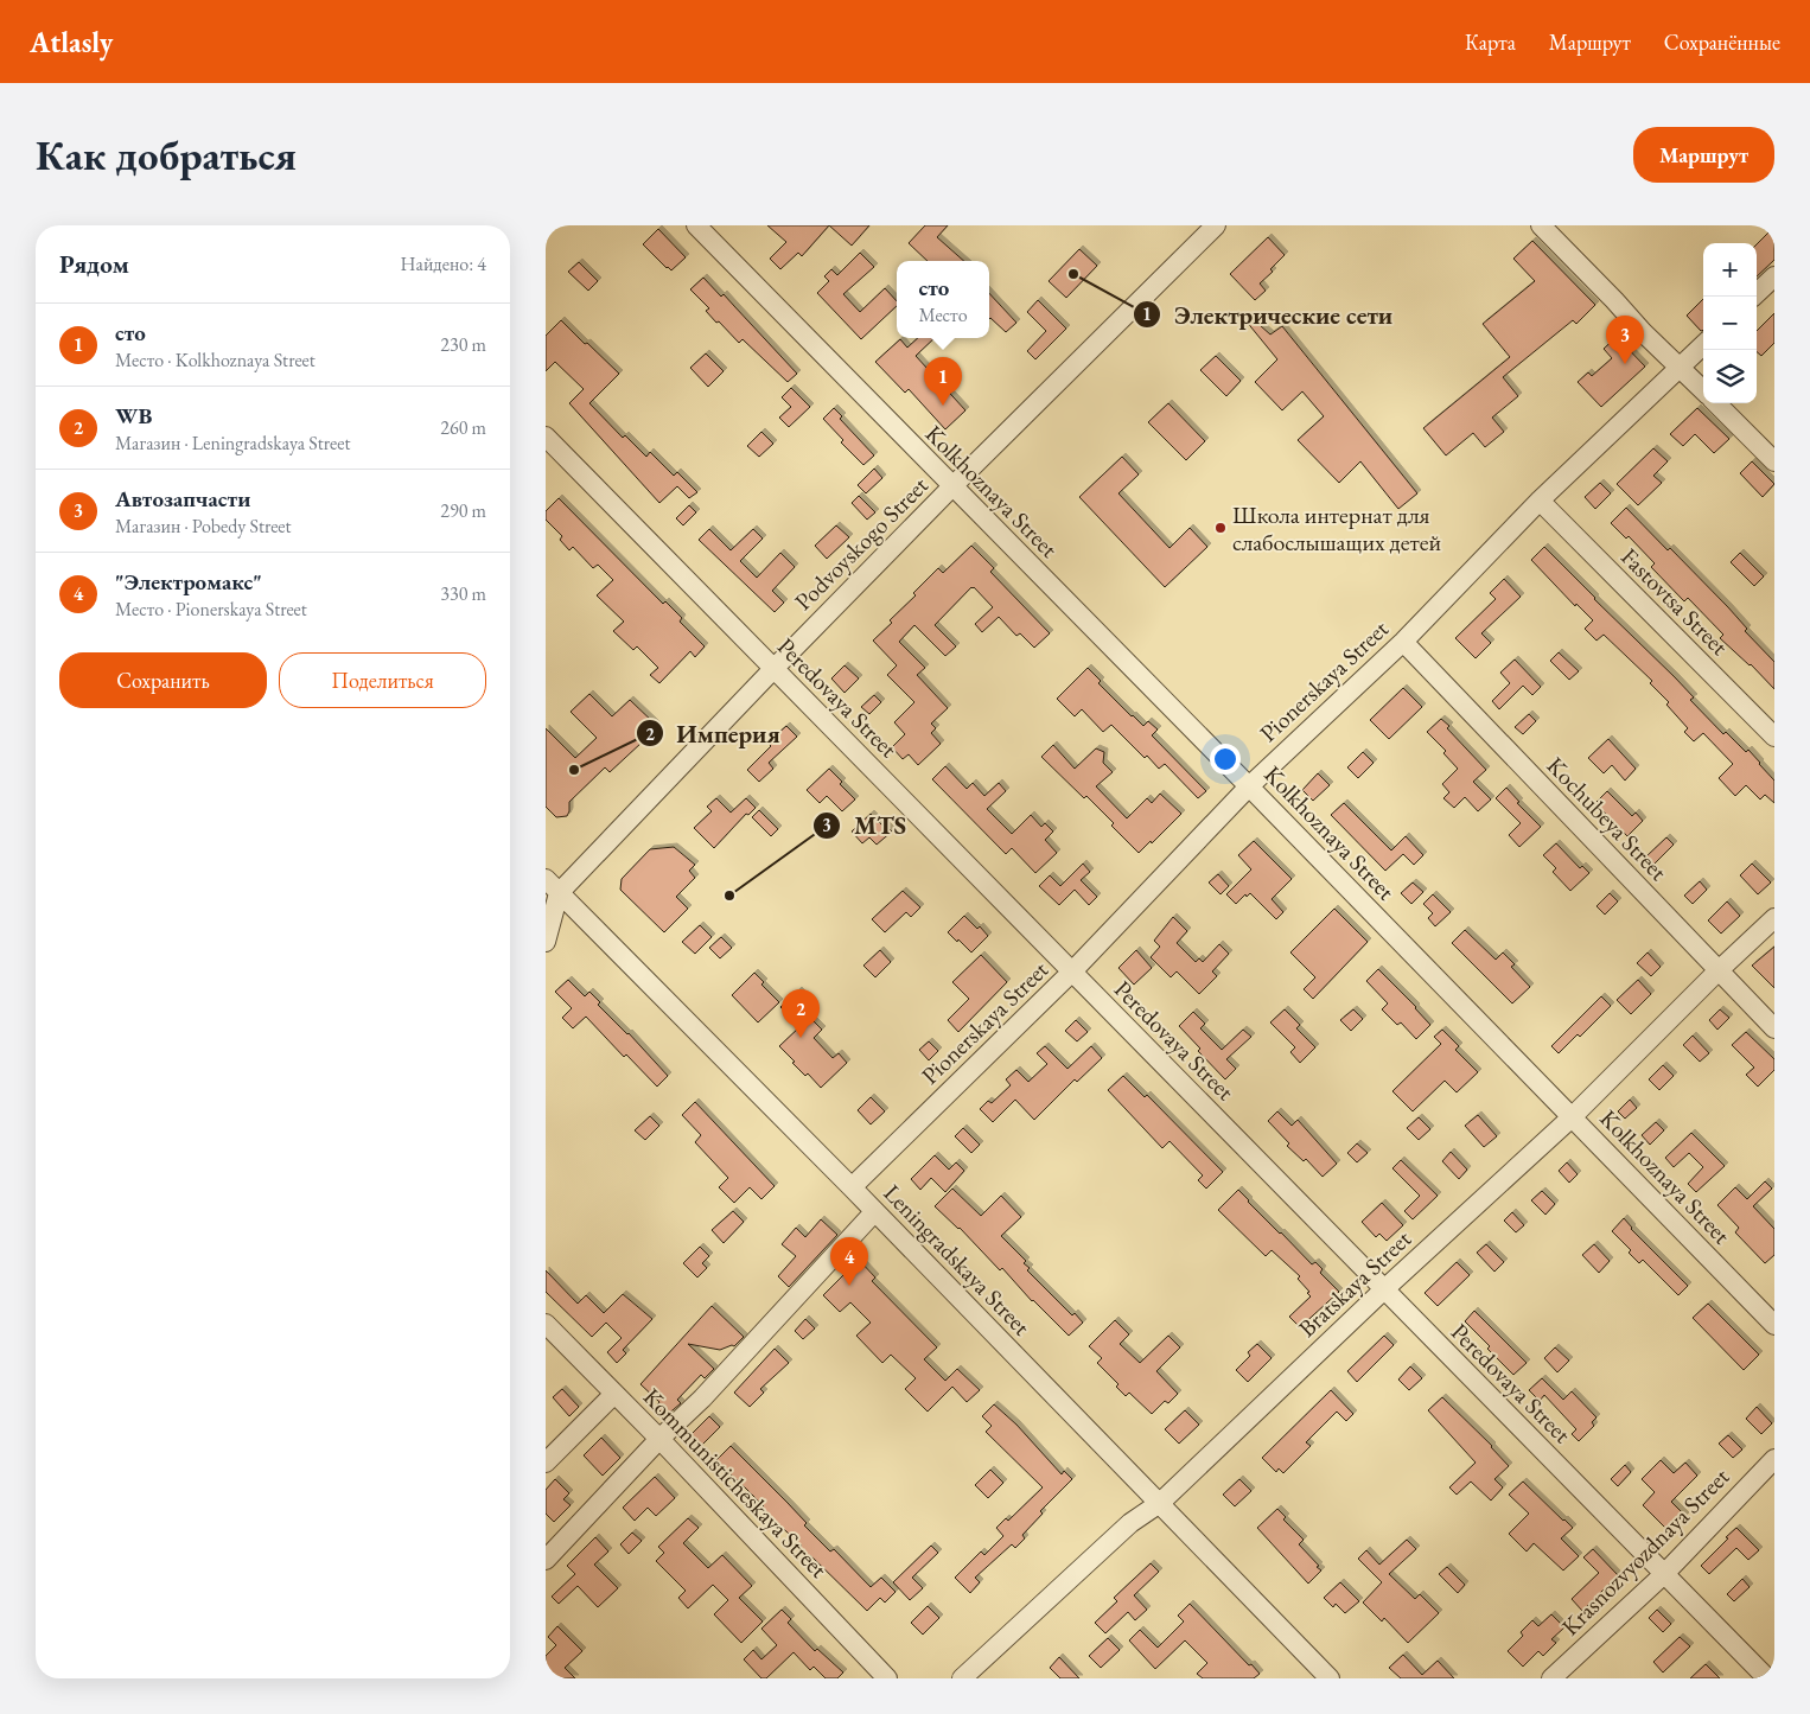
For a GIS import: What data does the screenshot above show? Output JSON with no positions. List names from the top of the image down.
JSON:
{
  "streets": {
    "street": [
      "Kolkhoznaya Street",
      "Podvoyskogo Street",
      "Fastovtsa Street",
      "Pionerskaya Street",
      "Peredovaya Street",
      "Kochubeya Street",
      "Leningradskaya Street",
      "Bratskaya Street",
      "Kommunisticheskaya Street",
      "Krasnozvyozdnaya Street"
    ]
  },
  "crossings": [
    ["Kolkhoznaya Street", "Podvoyskogo Street"],
    ["Kolkhoznaya Street", "Pionerskaya Street"],
    ["Kolkhoznaya Street", "Bratskaya Street"],
    ["Podvoyskogo Street", "Peredovaya Street"],
    ["Podvoyskogo Street", "Leningradskaya Street"],
    ["Fastovtsa Street", "Pionerskaya Street"],
    ["Pionerskaya Street", "Peredovaya Street"],
    ["Pionerskaya Street", "Kochubeya Street"],
    ["Pionerskaya Street", "Leningradskaya Street"],
    ["Peredovaya Street", "Bratskaya Street"],
    ["Peredovaya Street", "Krasnozvyozdnaya Street"],
    ["Kochubeya Street", "Bratskaya Street"],
    ["Leningradskaya Street", "Bratskaya Street"]
  ],
  "places": [
    "Электрические сети",
    "Школа интернат для слабослышащих детей",
    "Империя",
    "MTS"
  ],
  "page": {
    "header": "Atlasly",
    "nav": ["Карта", "Маршрут", "Сохранённые"],
    "buttons": [
      "Маршрут",
      ["Сохранить", "Поделиться"]
    ],
    "title": "Как добраться",
    "heading": ["Рядом", "Найдено: 4"],
    "map_buttons": ["+", "−"],
    "popup": ["сто", "Место"],
    "list": [
      {
        "mark": "1",
        "name": "сто",
        "note": "Место · Kolkhoznaya Street",
        "value": "230 m"
      },
      {
        "mark": "2",
        "name": "WB",
        "note": "Магазин · Leningradskaya Street",
        "value": "260 m"
      },
      {
        "mark": "3",
        "name": "Автозапчасти",
        "note": "Магазин · Pobedy Street",
        "value": "290 m"
      },
      {
        "mark": "4",
        "name": "\"Электромакс\"",
        "note": "Место · Pionerskaya Street",
        "value": "330 m"
      }
    ],
    "pins": [
      "3",
      "1",
      "2",
      "4"
    ]
  }
}
